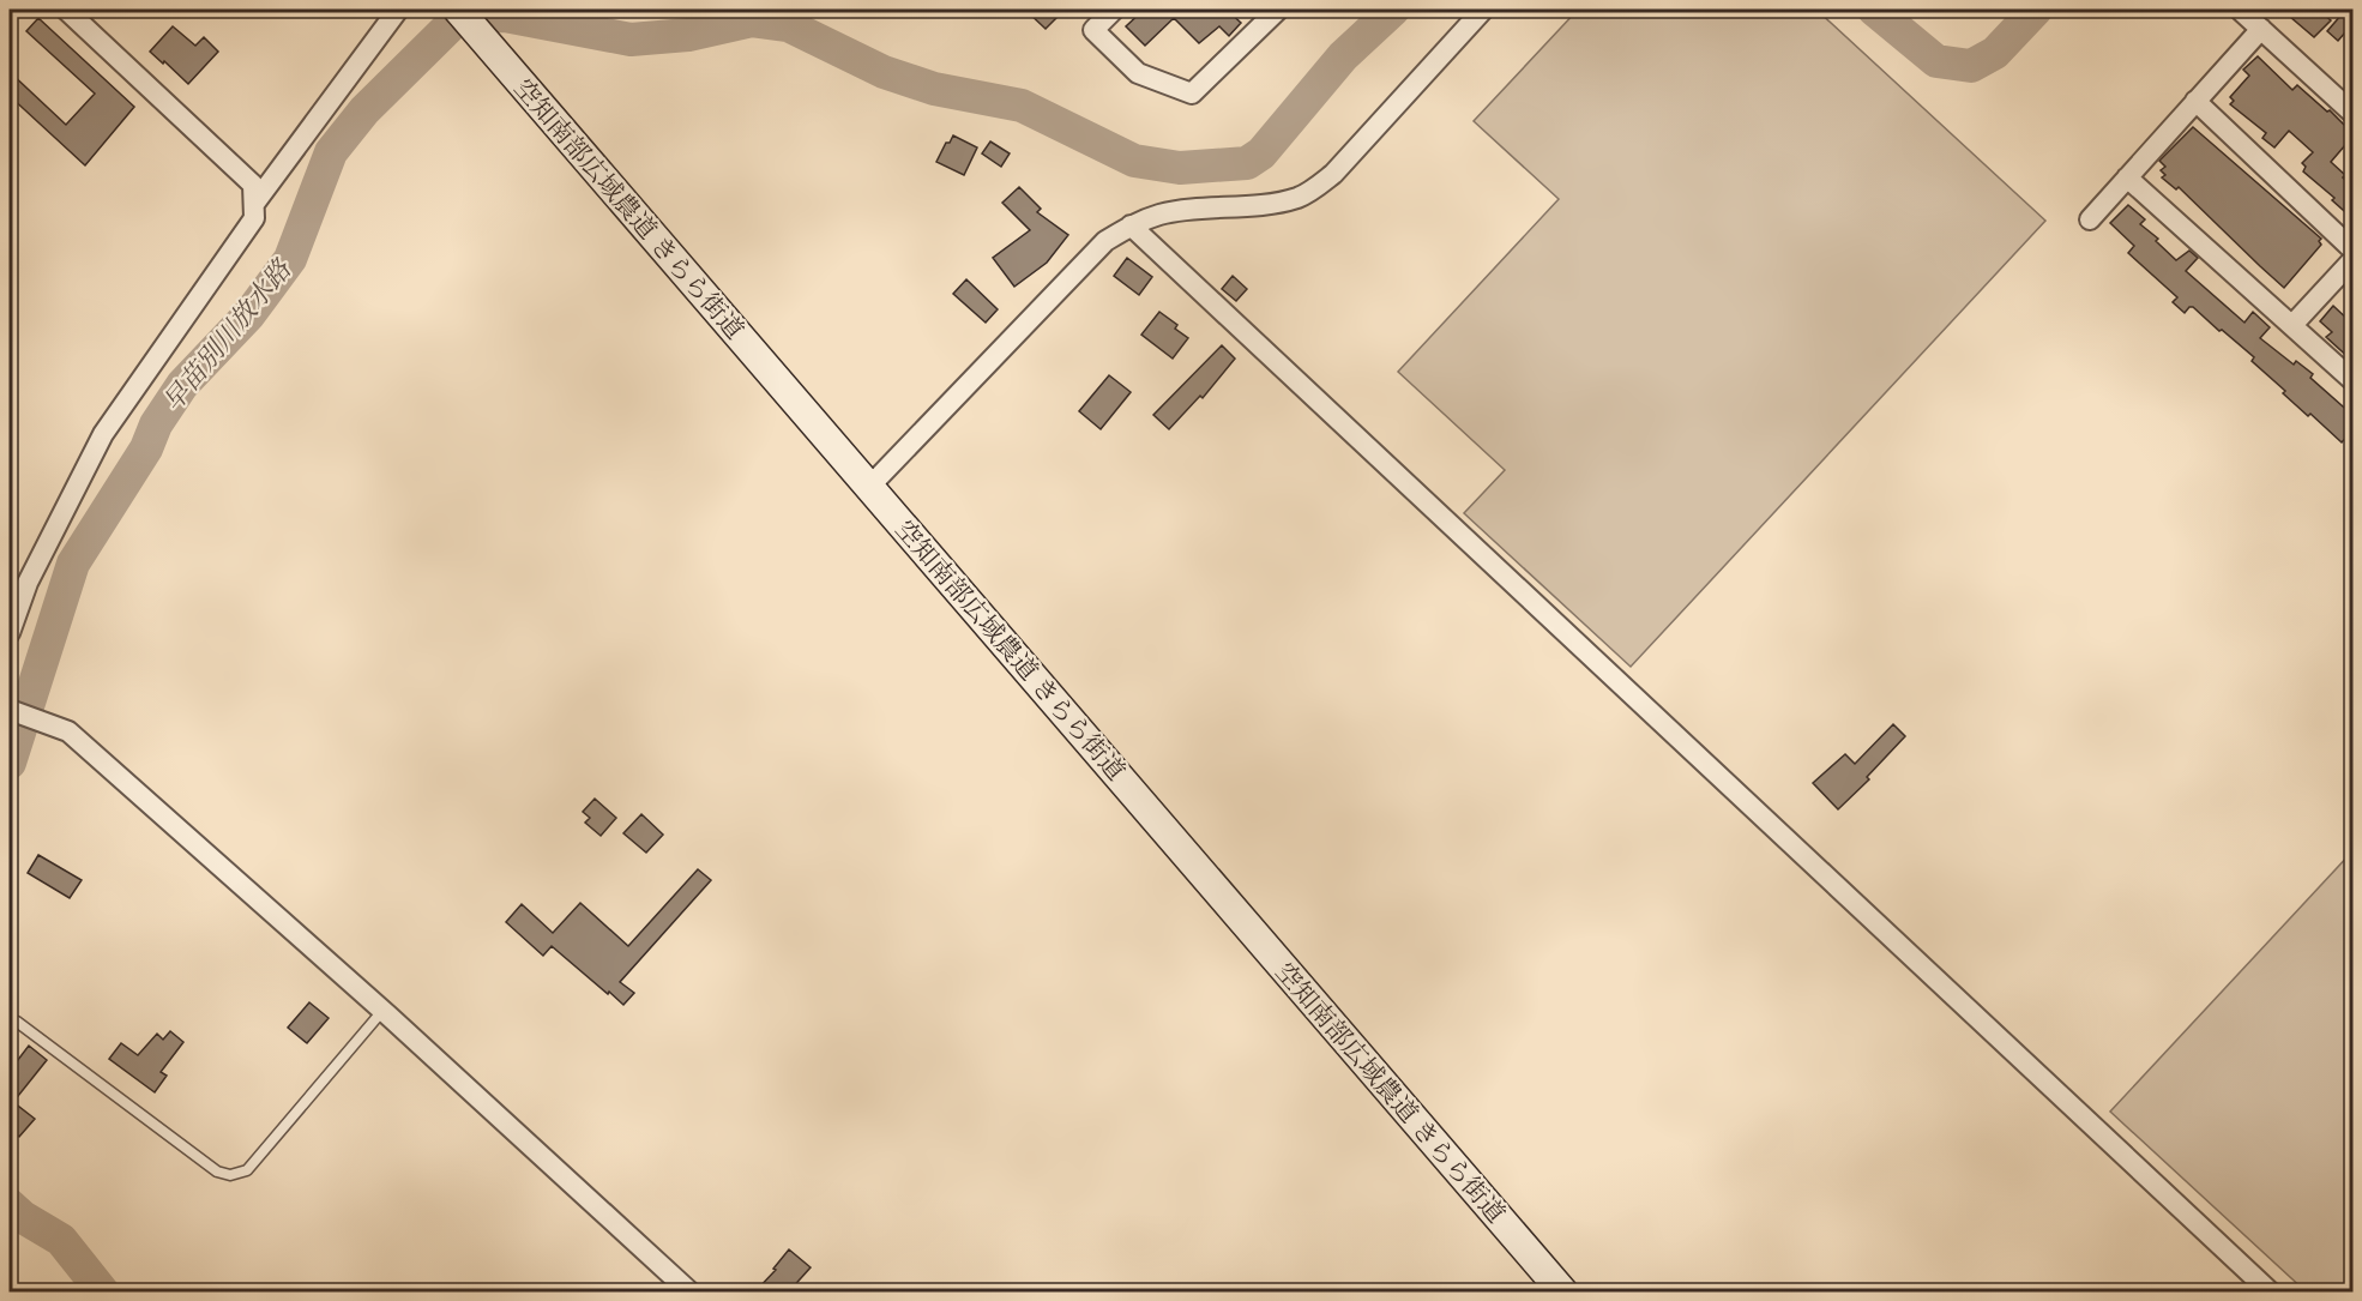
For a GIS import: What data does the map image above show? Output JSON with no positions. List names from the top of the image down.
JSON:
{
  "streets": {
    "street": ["空知南部広域農道 きらら街道"]
  },
  "water": ["早苗別川放水路"]
}
